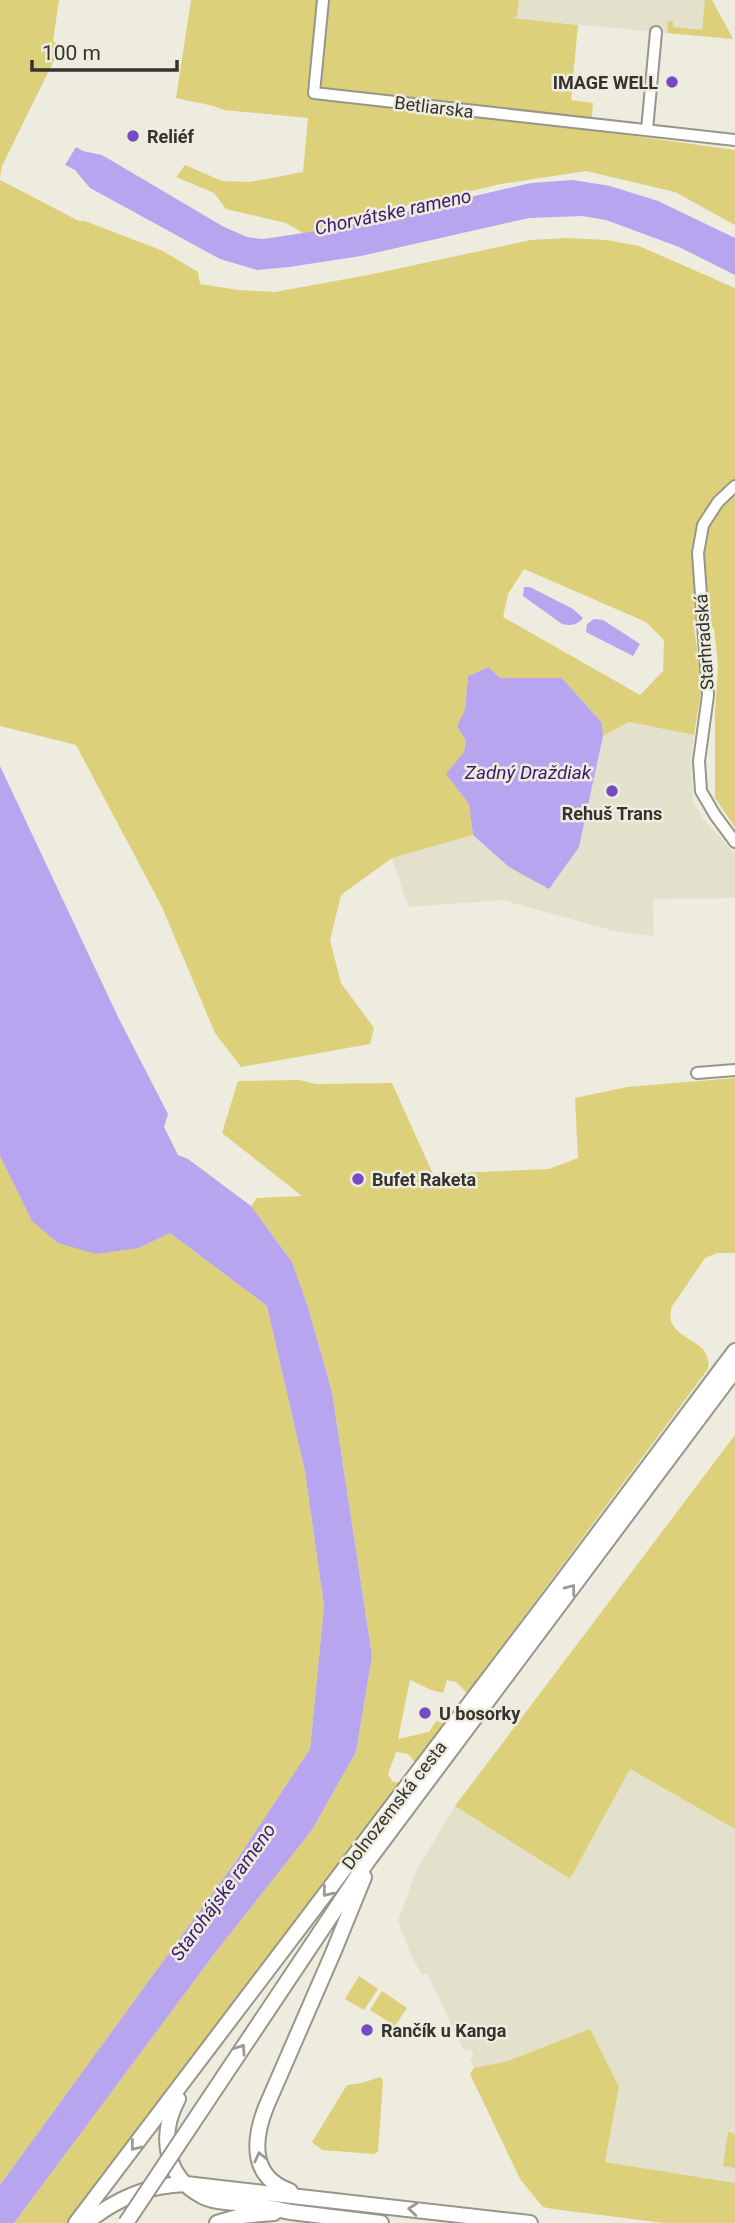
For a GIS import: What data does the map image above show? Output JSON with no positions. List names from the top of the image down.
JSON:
{
  "streets": {
    "main road": ["Dolnozemská cesta"],
    "street": ["Betliarska", "Starhradská"]
  },
  "water": ["Chorvátske rameno", "Zadný Draždiak", "Starohájske rameno"],
  "places": [
    "IMAGE WELL",
    "Reliéf",
    "Rehuš Trans",
    "Bufet Raketa",
    "U bosorky",
    "Rančík u Kanga"
  ],
  "scale_bar": "100 m"
}
